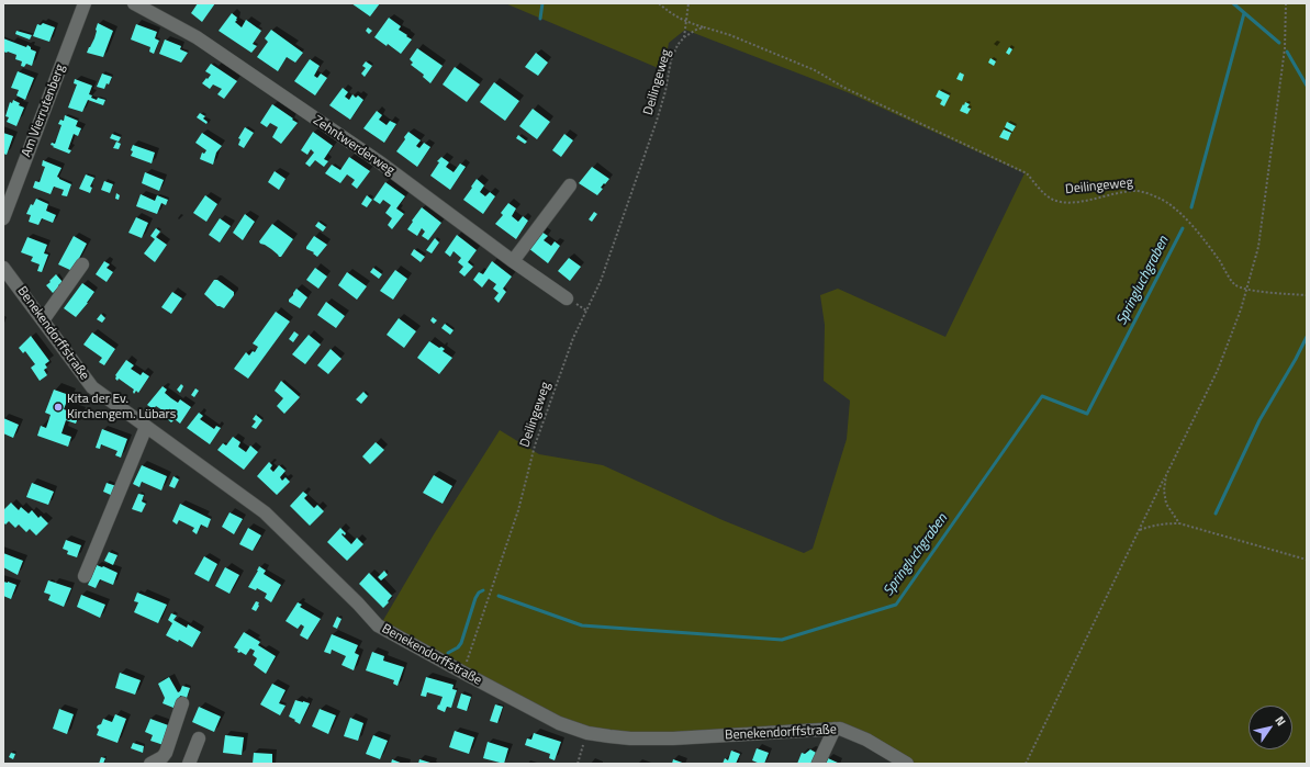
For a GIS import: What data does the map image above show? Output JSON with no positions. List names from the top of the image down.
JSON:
{
  "streets": {
    "street": ["Am Vierrutenberg", "Zehntwerderweg", "Benekendorffstraße"],
    "path": ["Deilingeweg"]
  },
  "crossings": [
    ["Deilingeweg", "Benekendorffstraße"]
  ],
  "water": ["Springluchgraben"],
  "places": ["Kita der Ev. Kirchengem. Lübars"],
  "north": "top right"
}
